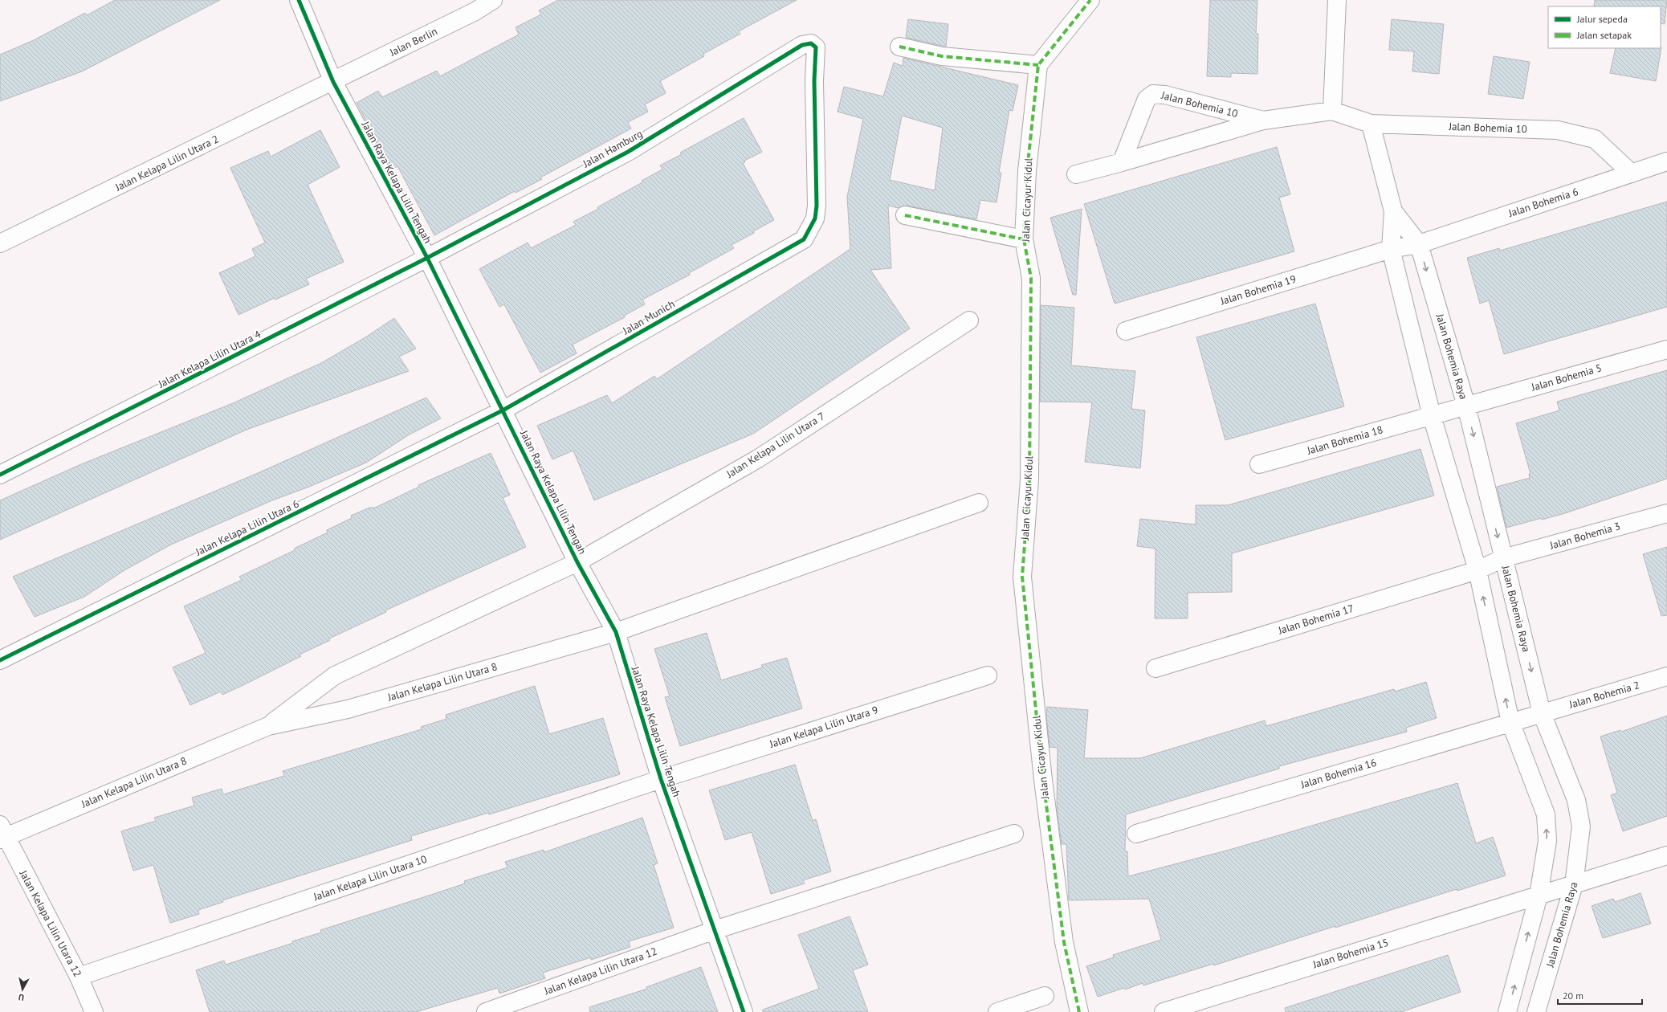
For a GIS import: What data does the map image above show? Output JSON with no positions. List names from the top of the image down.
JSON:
{
  "streets": {
    "street": [
      "Jalan Berlin",
      "Jalan Bohemia 10",
      "Jalan Hamburg",
      "Jalan Kelapa Lilin Utara 2",
      "Jalan Raya Kelapa Lilin Tengah",
      "Jalan Cicayur Kidul",
      "Jalan Bohemia 6",
      "Jalan Bohemia 19",
      "Jalan Munich",
      "Jalan Bohemia Raya",
      "Jalan Kelapa Lilin Utara 4",
      "Jalan Bohemia 5",
      "Jalan Bohemia 18",
      "Jalan Kelapa Lilin Utara 7",
      "Jalan Kelapa Lilin Utara 6",
      "Jalan Bohemia 3",
      "Jalan Bohemia 17",
      "Jalan Kelapa Lilin Utara 8",
      "Jalan Bohemia 2",
      "Jalan Kelapa Lilin Utara 9",
      "Jalan Bohemia 16",
      "Jalan Kelapa Lilin Utara 10",
      "Jalan Kelapa Lilin Utara 12",
      "Jalan Bohemia 15"
    ]
  },
  "crossings": [
    ["Jalan Berlin", "Jalan Kelapa Lilin Utara 2"],
    ["Jalan Berlin", "Jalan Raya Kelapa Lilin Tengah"],
    ["Jalan Bohemia 10", "Jalan Bohemia 6"],
    ["Jalan Bohemia 10", "Jalan Bohemia Raya"],
    ["Jalan Hamburg", "Jalan Raya Kelapa Lilin Tengah"],
    ["Jalan Hamburg", "Jalan Munich"],
    ["Jalan Hamburg", "Jalan Kelapa Lilin Utara 4"],
    ["Jalan Kelapa Lilin Utara 2", "Jalan Raya Kelapa Lilin Tengah"],
    ["Jalan Raya Kelapa Lilin Tengah", "Jalan Munich"],
    ["Jalan Raya Kelapa Lilin Tengah", "Jalan Kelapa Lilin Utara 4"],
    ["Jalan Raya Kelapa Lilin Tengah", "Jalan Kelapa Lilin Utara 7"],
    ["Jalan Raya Kelapa Lilin Tengah", "Jalan Kelapa Lilin Utara 6"],
    ["Jalan Raya Kelapa Lilin Tengah", "Jalan Kelapa Lilin Utara 8"],
    ["Jalan Raya Kelapa Lilin Tengah", "Jalan Kelapa Lilin Utara 9"],
    ["Jalan Raya Kelapa Lilin Tengah", "Jalan Kelapa Lilin Utara 10"],
    ["Jalan Raya Kelapa Lilin Tengah", "Jalan Kelapa Lilin Utara 12"],
    ["Jalan Bohemia 6", "Jalan Bohemia 19"],
    ["Jalan Bohemia 6", "Jalan Bohemia Raya"],
    ["Jalan Bohemia 19", "Jalan Bohemia Raya"],
    ["Jalan Munich", "Jalan Kelapa Lilin Utara 6"],
    ["Jalan Bohemia Raya", "Jalan Bohemia 5"],
    ["Jalan Bohemia Raya", "Jalan Bohemia 18"],
    ["Jalan Bohemia Raya", "Jalan Bohemia 3"],
    ["Jalan Bohemia Raya", "Jalan Bohemia 17"],
    ["Jalan Bohemia Raya", "Jalan Bohemia 2"],
    ["Jalan Bohemia Raya", "Jalan Bohemia 16"],
    ["Jalan Bohemia Raya", "Jalan Bohemia 15"],
    ["Jalan Bohemia 5", "Jalan Bohemia 18"],
    ["Jalan Kelapa Lilin Utara 7", "Jalan Kelapa Lilin Utara 8"],
    ["Jalan Bohemia 3", "Jalan Bohemia 17"],
    ["Jalan Kelapa Lilin Utara 8", "Jalan Kelapa Lilin Utara 12"],
    ["Jalan Bohemia 2", "Jalan Bohemia 16"],
    ["Jalan Kelapa Lilin Utara 9", "Jalan Kelapa Lilin Utara 10"],
    ["Jalan Kelapa Lilin Utara 10", "Jalan Kelapa Lilin Utara 12"]
  ],
  "legend": ["Jalur sepeda", "Jalan setapak"],
  "scale_bar": "20 m",
  "north": "bottom"
}
